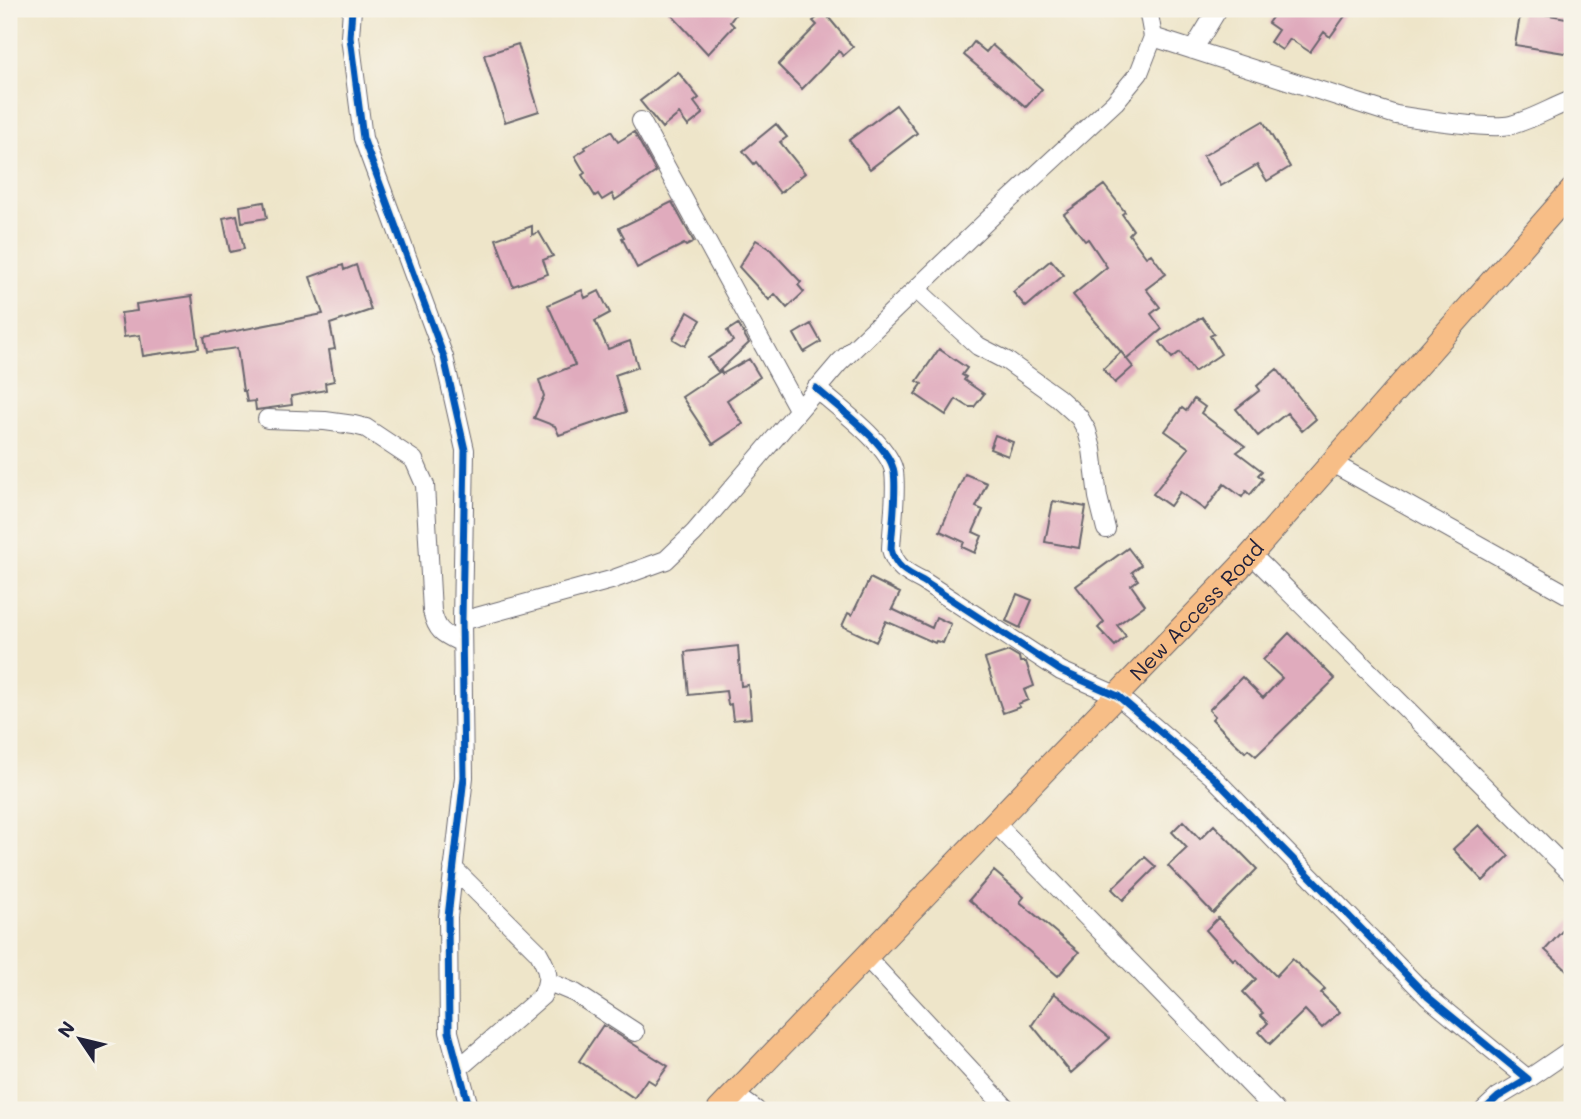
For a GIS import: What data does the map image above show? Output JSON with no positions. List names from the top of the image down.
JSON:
{
  "streets": {
    "main road": ["New Access Road"]
  },
  "north": "top left"
}
